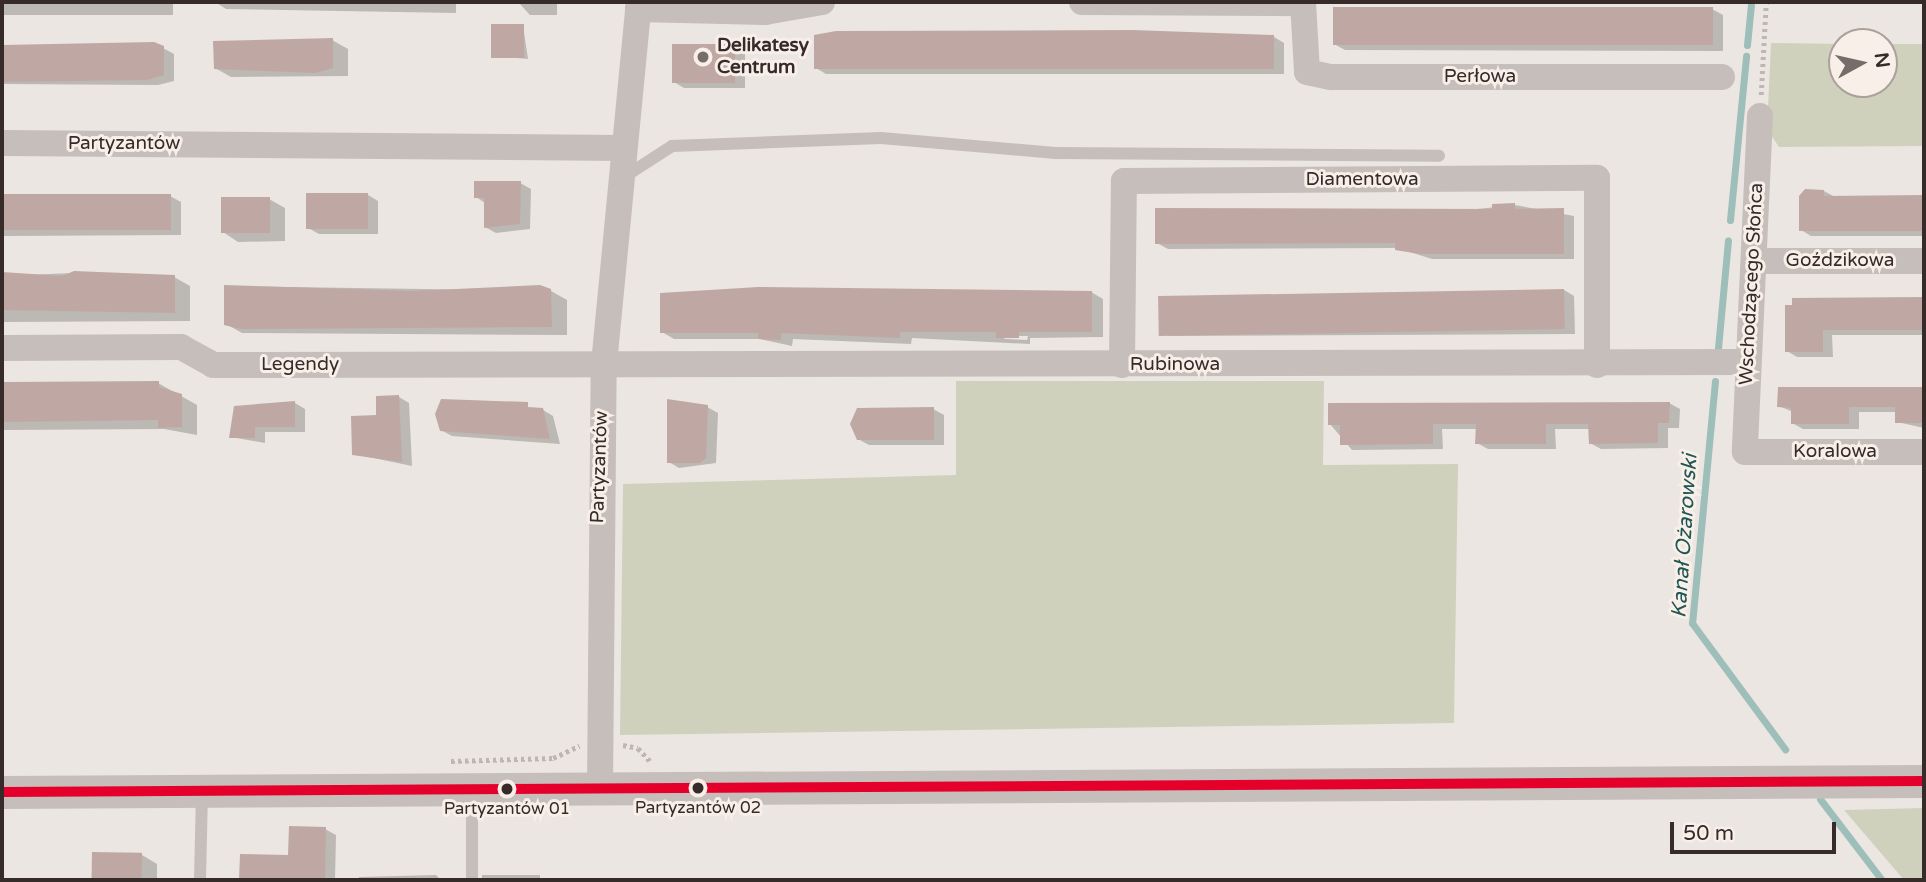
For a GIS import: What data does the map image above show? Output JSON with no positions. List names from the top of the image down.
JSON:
{
  "streets": {
    "street": [
      "Perłowa",
      "Partyzantów",
      "Diamentowa",
      "Goździkowa",
      "Wschodzącego Słońca",
      "Legendy",
      "Rubinowa",
      "Koralowa"
    ]
  },
  "crossings": [
    ["Partyzantów", "Legendy"],
    ["Partyzantów", "Rubinowa"],
    ["Diamentowa", "Rubinowa"],
    ["Goździkowa", "Wschodzącego Słońca"],
    ["Wschodzącego Słońca", "Rubinowa"],
    ["Wschodzącego Słońca", "Koralowa"],
    ["Legendy", "Rubinowa"]
  ],
  "water": ["Kanał Ożarowski"],
  "places": ["Delikatesy Centrum", "Partyzantów 02", "Partyzantów 01"],
  "scale_bar": "50 m",
  "north": "right"
}
